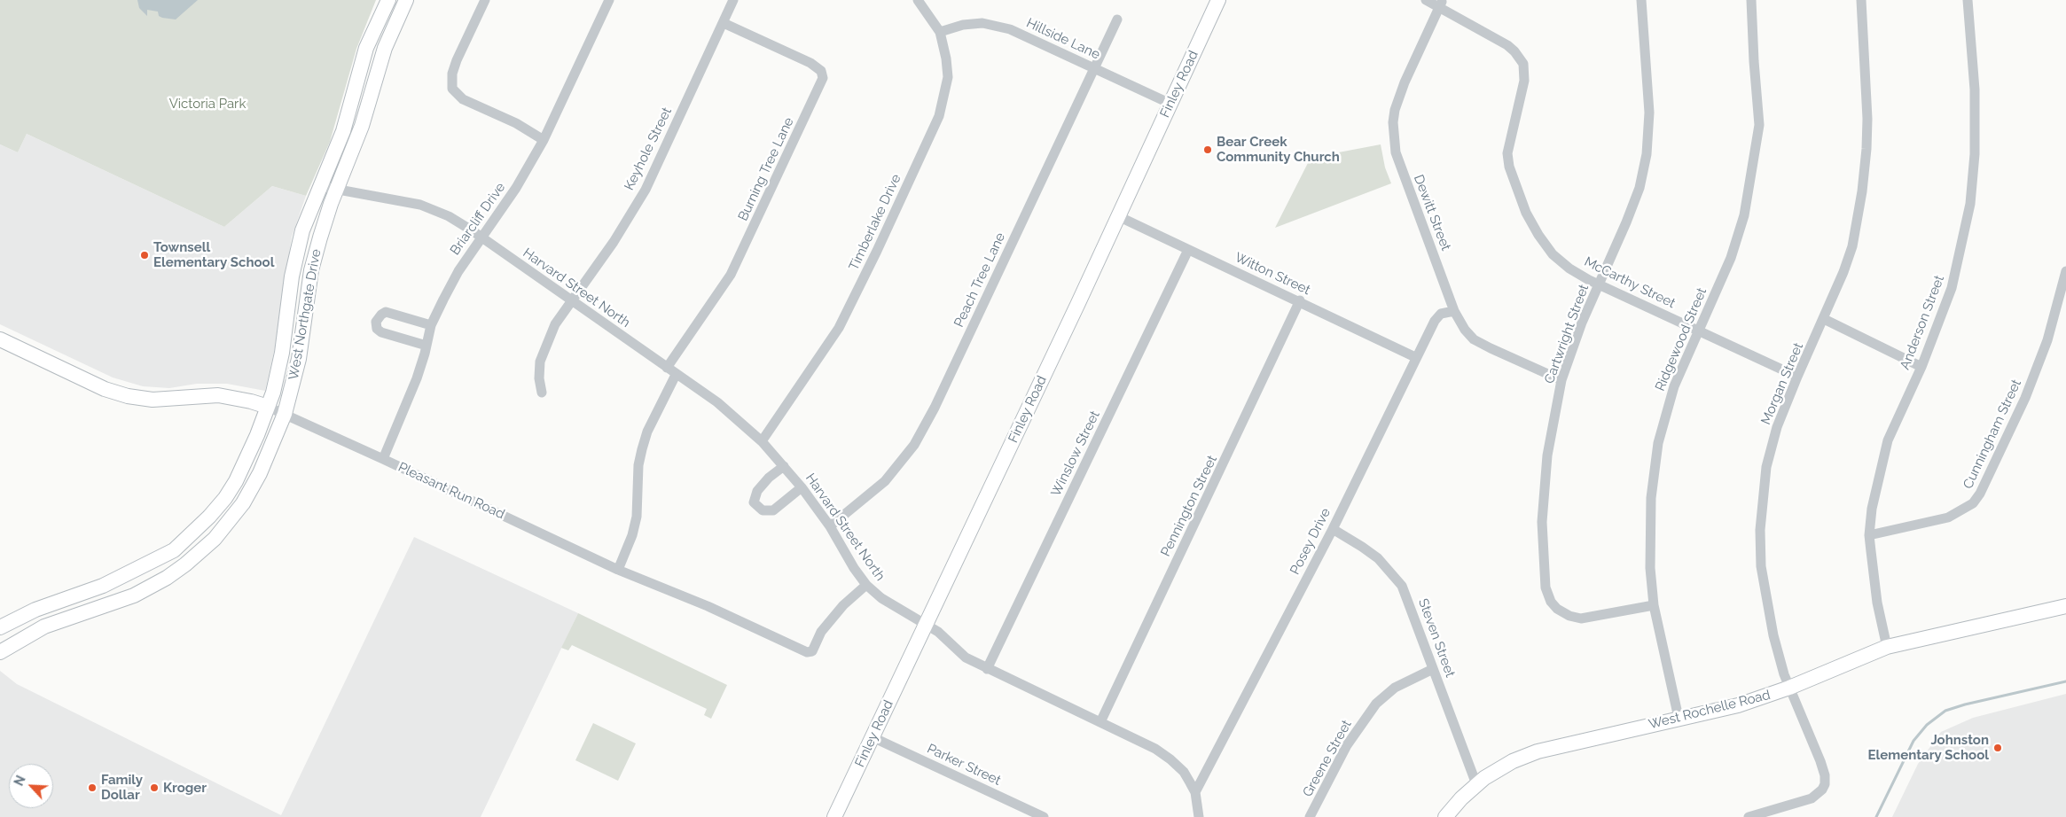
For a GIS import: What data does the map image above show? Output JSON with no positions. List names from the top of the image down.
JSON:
{
  "streets": {
    "street": [
      "Hillside Lane",
      "Finley Road",
      "Keyhole Street",
      "Burning Tree Lane",
      "Dewitt Street",
      "Briarcliff Drive",
      "Timberlake Drive",
      "Witton Street",
      "Peach Tree Lane",
      "McCarthy Street",
      "Harvard Street North",
      "West Northgate Drive",
      "Anderson Street",
      "Cartwright Street",
      "Ridgewood Street",
      "Morgan Street",
      "Cunningham Street",
      "Winslow Street",
      "Pleasant Run Road",
      "Pennington Street",
      "Posey Drive",
      "Steven Street",
      "West Rochelle Road",
      "Greene Street",
      "Parker Street"
    ]
  },
  "crossings": [
    ["Hillside Lane", "Finley Road"],
    ["Hillside Lane", "Timberlake Drive"],
    ["Hillside Lane", "Peach Tree Lane"],
    ["Finley Road", "Witton Street"],
    ["Finley Road", "Harvard Street North"],
    ["Finley Road", "Parker Street"],
    ["Keyhole Street", "Burning Tree Lane"],
    ["Keyhole Street", "Harvard Street North"],
    ["Burning Tree Lane", "Harvard Street North"],
    ["Dewitt Street", "McCarthy Street"],
    ["Dewitt Street", "Cartwright Street"],
    ["Dewitt Street", "Posey Drive"],
    ["Briarcliff Drive", "Harvard Street North"],
    ["Briarcliff Drive", "Pleasant Run Road"],
    ["Timberlake Drive", "Harvard Street North"],
    ["Witton Street", "Winslow Street"],
    ["Witton Street", "Pennington Street"],
    ["Witton Street", "Posey Drive"],
    ["Peach Tree Lane", "Harvard Street North"],
    ["McCarthy Street", "Cartwright Street"],
    ["McCarthy Street", "Ridgewood Street"],
    ["McCarthy Street", "Morgan Street"],
    ["Harvard Street North", "West Northgate Drive"],
    ["Harvard Street North", "Winslow Street"],
    ["Harvard Street North", "Pleasant Run Road"],
    ["Harvard Street North", "Pennington Street"],
    ["Harvard Street North", "Posey Drive"],
    ["West Northgate Drive", "Pleasant Run Road"],
    ["Anderson Street", "Cunningham Street"],
    ["Anderson Street", "West Rochelle Road"],
    ["Cartwright Street", "Ridgewood Street"],
    ["Ridgewood Street", "West Rochelle Road"],
    ["Morgan Street", "West Rochelle Road"],
    ["Posey Drive", "Steven Street"],
    ["Steven Street", "West Rochelle Road"],
    ["Steven Street", "Greene Street"]
  ],
  "parks": ["Victoria Park"],
  "places": [
    "Bear Creek Community Church",
    "Townsell Elementary School",
    "Johnston Elementary School",
    "Family Dollar",
    "Kroger"
  ],
  "north": "top left"
}
